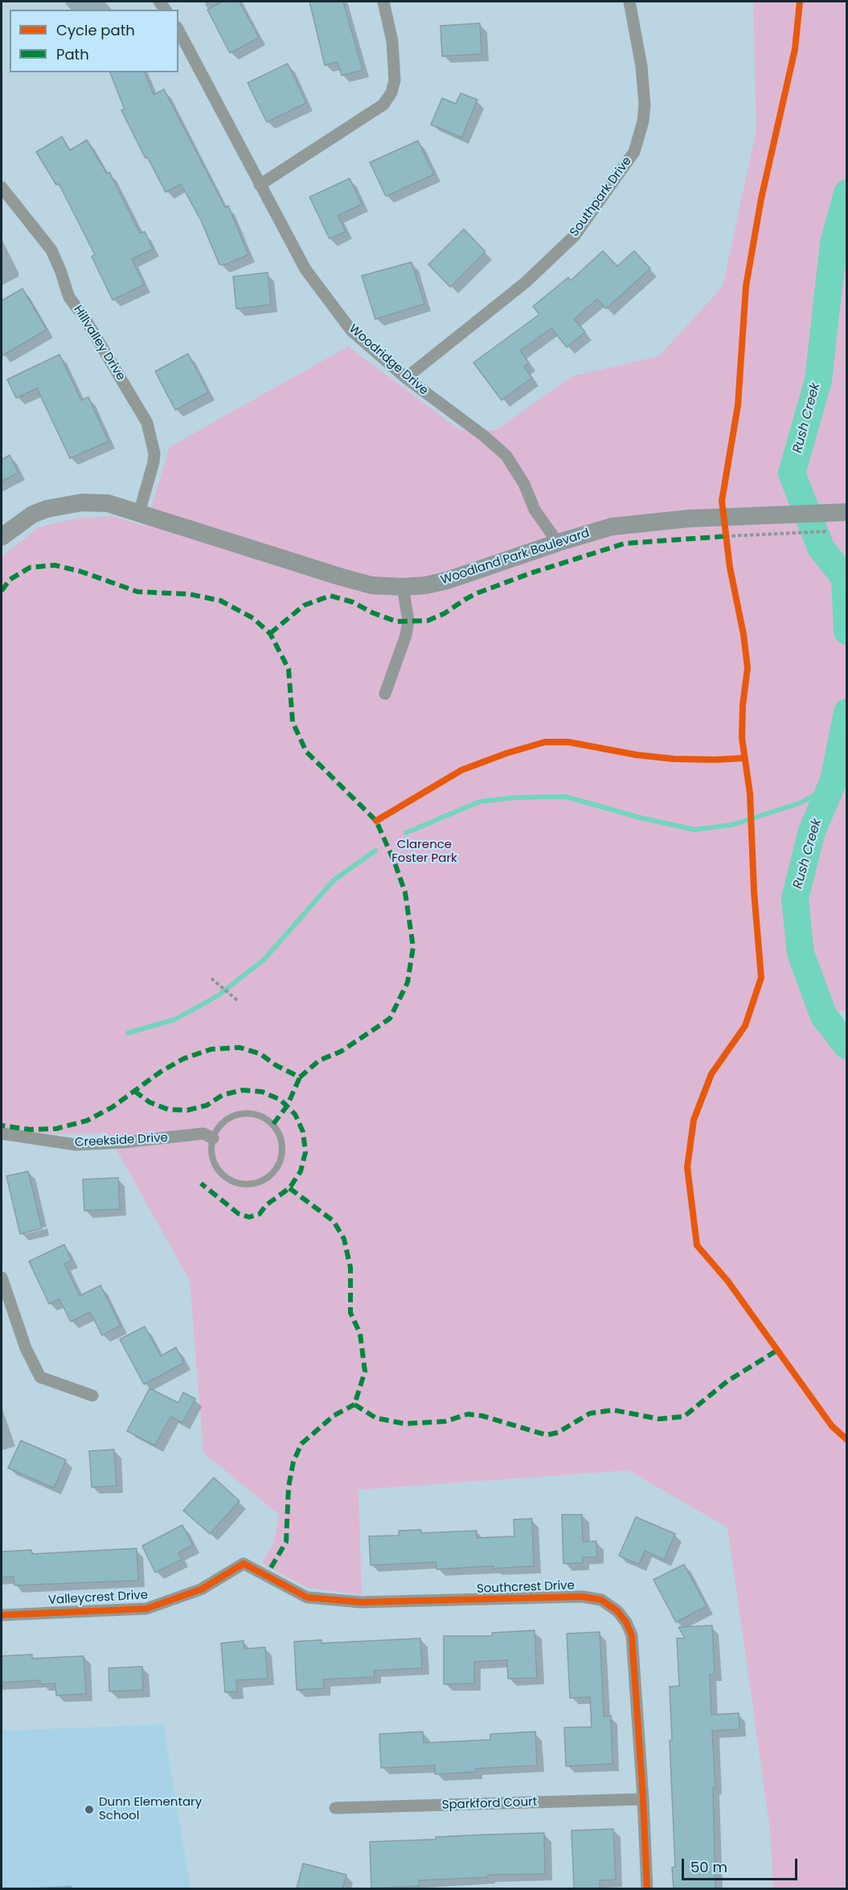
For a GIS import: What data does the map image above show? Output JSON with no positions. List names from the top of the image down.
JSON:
{
  "streets": {
    "street": [
      "Southpark Drive",
      "Hillvalley Drive",
      "Woodridge Drive",
      "Woodland Park Boulevard",
      "Creekside Drive",
      "Southcrest Drive",
      "Valleycrest Drive",
      "Sparkford Court"
    ]
  },
  "crossings": [
    ["Southpark Drive", "Woodridge Drive"],
    ["Hillvalley Drive", "Woodland Park Boulevard"],
    ["Woodridge Drive", "Woodland Park Boulevard"],
    ["Southcrest Drive", "Valleycrest Drive"],
    ["Southcrest Drive", "Sparkford Court"]
  ],
  "water": ["Rush Creek"],
  "parks": ["Clarence Foster Park"],
  "places": ["Dunn Elementary School"],
  "legend": ["Cycle path", "Path"],
  "scale_bar": "50 m"
}
